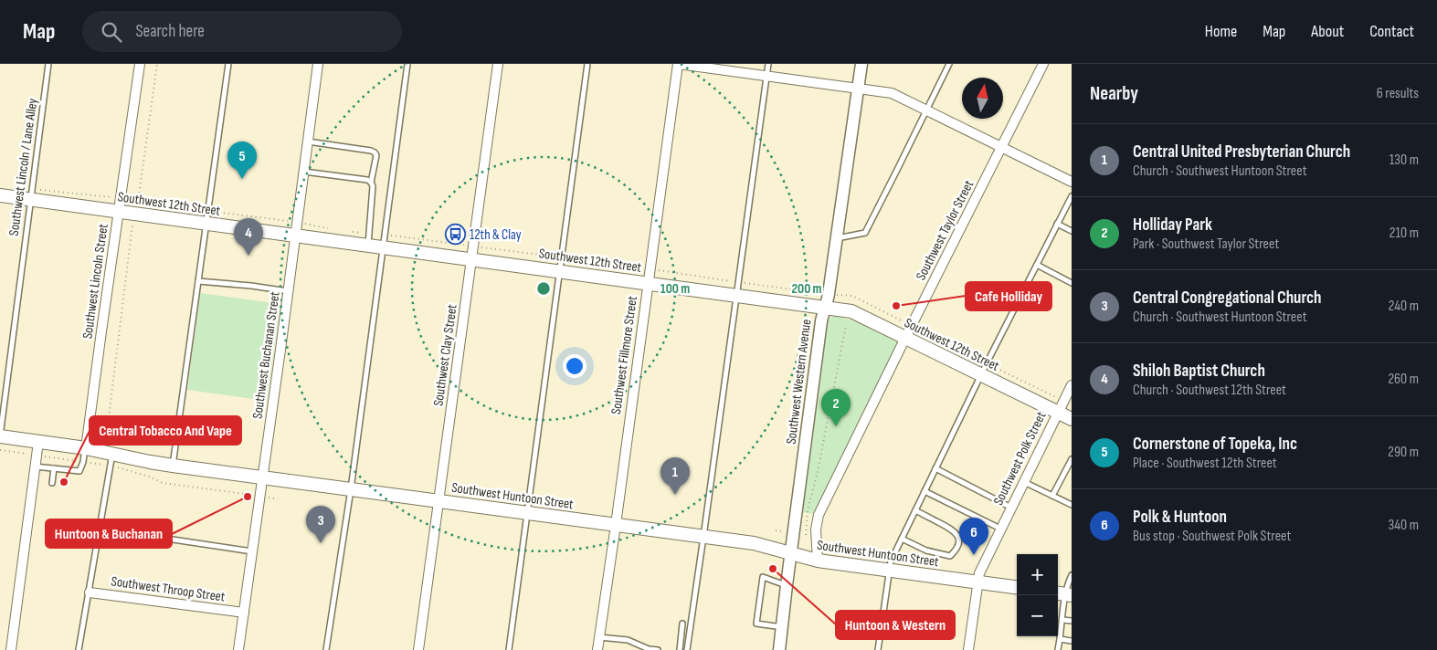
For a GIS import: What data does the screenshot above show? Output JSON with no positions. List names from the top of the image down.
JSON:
{
  "streets": {
    "main road": ["Southwest 12th Street", "Southwest Huntoon Street"],
    "street": [
      "Southwest Taylor Street",
      "Southwest Lincoln Street",
      "Southwest Buchanan Street",
      "Southwest Clay Street",
      "Southwest Fillmore Street",
      "Southwest Western Avenue",
      "Southwest Polk Street",
      "Southwest Throop Street"
    ],
    "lane": ["Southwest Lincoln / Lane Alley"]
  },
  "crossings": [
    ["Southwest Lincoln / Lane Alley", "Southwest 12th Street"],
    ["Southwest Lincoln / Lane Alley", "Southwest Huntoon Street"],
    ["Southwest 12th Street", "Southwest Taylor Street"],
    ["Southwest 12th Street", "Southwest Lincoln Street"],
    ["Southwest 12th Street", "Southwest Buchanan Street"],
    ["Southwest 12th Street", "Southwest Clay Street"],
    ["Southwest 12th Street", "Southwest Fillmore Street"],
    ["Southwest 12th Street", "Southwest Western Avenue"],
    ["Southwest 12th Street", "Southwest Polk Street"],
    ["Southwest Taylor Street", "Southwest Huntoon Street"],
    ["Southwest Lincoln Street", "Southwest Huntoon Street"],
    ["Southwest Buchanan Street", "Southwest Huntoon Street"],
    ["Southwest Buchanan Street", "Southwest Throop Street"],
    ["Southwest Clay Street", "Southwest Huntoon Street"],
    ["Southwest Fillmore Street", "Southwest Huntoon Street"],
    ["Southwest Western Avenue", "Southwest Huntoon Street"],
    ["Southwest Polk Street", "Southwest Huntoon Street"]
  ],
  "places": {
    "bus stop": ["12th & Clay"],
    "other": [
      "Cafe Holliday",
      "Central Tobacco And Vape",
      "Huntoon & Buchanan",
      "Huntoon & Western"
    ]
  },
  "north": "top",
  "page": {
    "header": "Map",
    "search": "Search here",
    "nav": [
      "Home",
      "Map",
      "About",
      "Contact"
    ],
    "heading": ["Nearby", "6 results"],
    "list": [
      {
        "mark": "1",
        "name": "Central United Presbyterian Church",
        "note": "Church · Southwest Huntoon Street",
        "value": "130 m"
      },
      {
        "mark": "2",
        "name": "Holliday Park",
        "note": "Park · Southwest Taylor Street",
        "value": "210 m"
      },
      {
        "mark": "3",
        "name": "Central Congregational Church",
        "note": "Church · Southwest Huntoon Street",
        "value": "240 m"
      },
      {
        "mark": "4",
        "name": "Shiloh Baptist Church",
        "note": "Church · Southwest 12th Street",
        "value": "260 m"
      },
      {
        "mark": "5",
        "name": "Cornerstone of Topeka, Inc",
        "note": "Place · Southwest 12th Street",
        "value": "290 m"
      },
      {
        "mark": "6",
        "name": "Polk & Huntoon",
        "note": "Bus stop · Southwest Polk Street",
        "value": "340 m"
      }
    ],
    "pins": [
      "5",
      "4",
      "2",
      "1",
      "3",
      "6"
    ],
    "map_buttons": ["+", "−"]
  },
  "rings": ["100 m", "200 m"]
}
